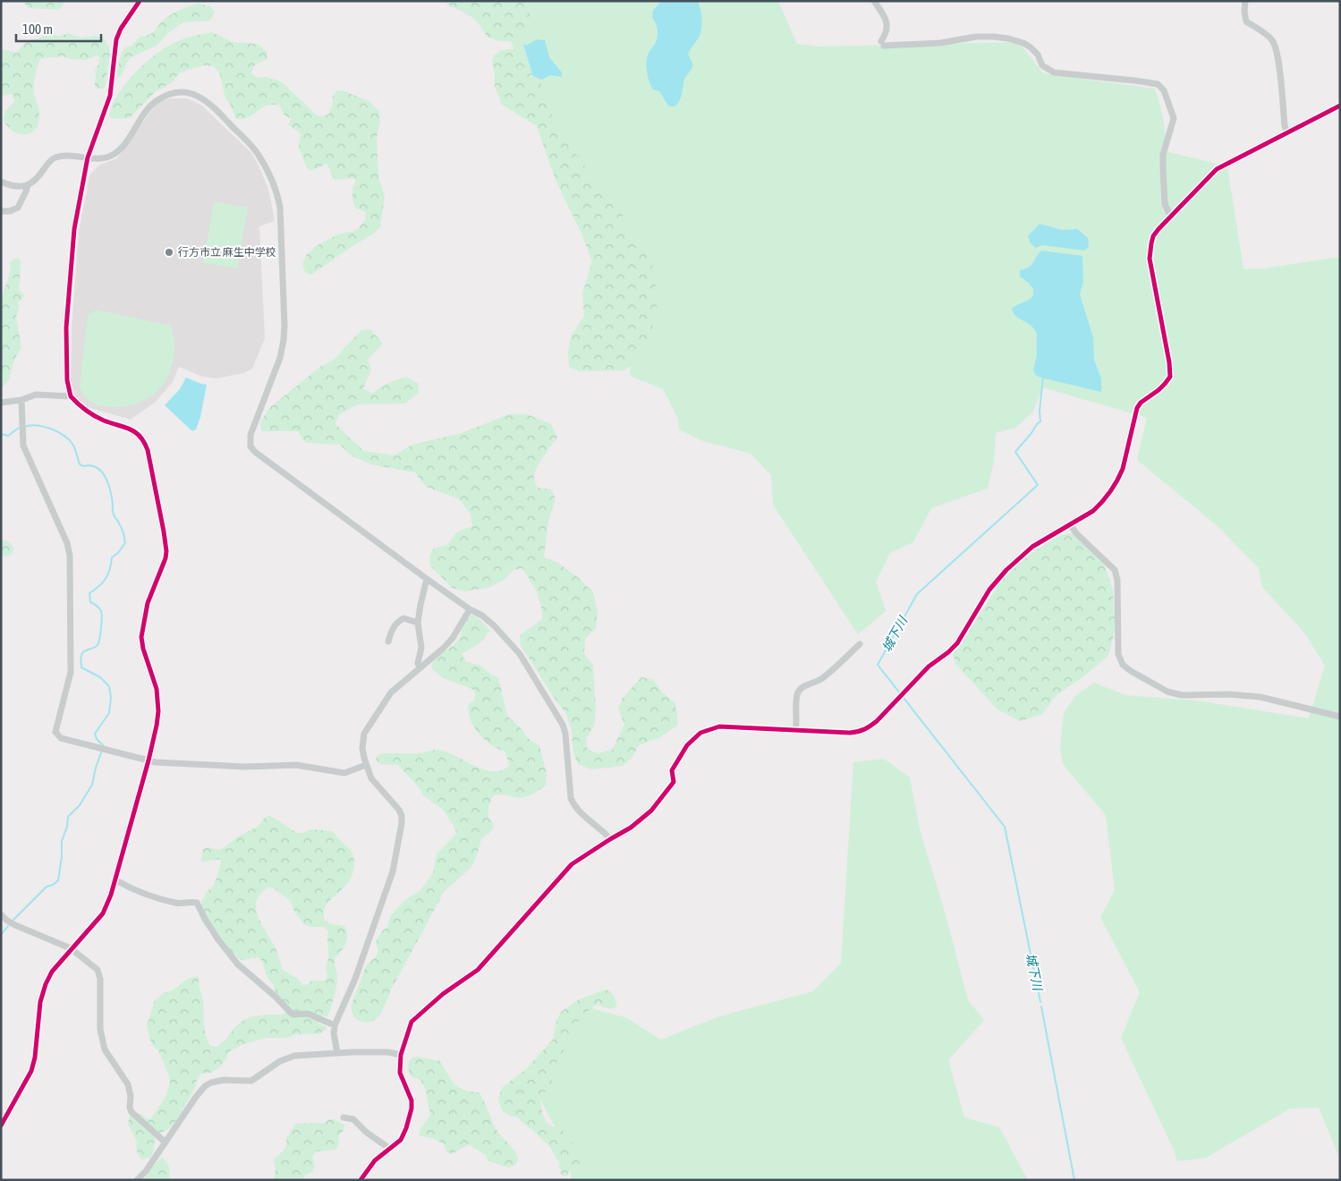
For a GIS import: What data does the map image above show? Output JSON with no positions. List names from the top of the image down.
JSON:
{
  "water": ["城下川"],
  "places": ["行方市立 麻生中学校"],
  "scale_bar": "100 m"
}
